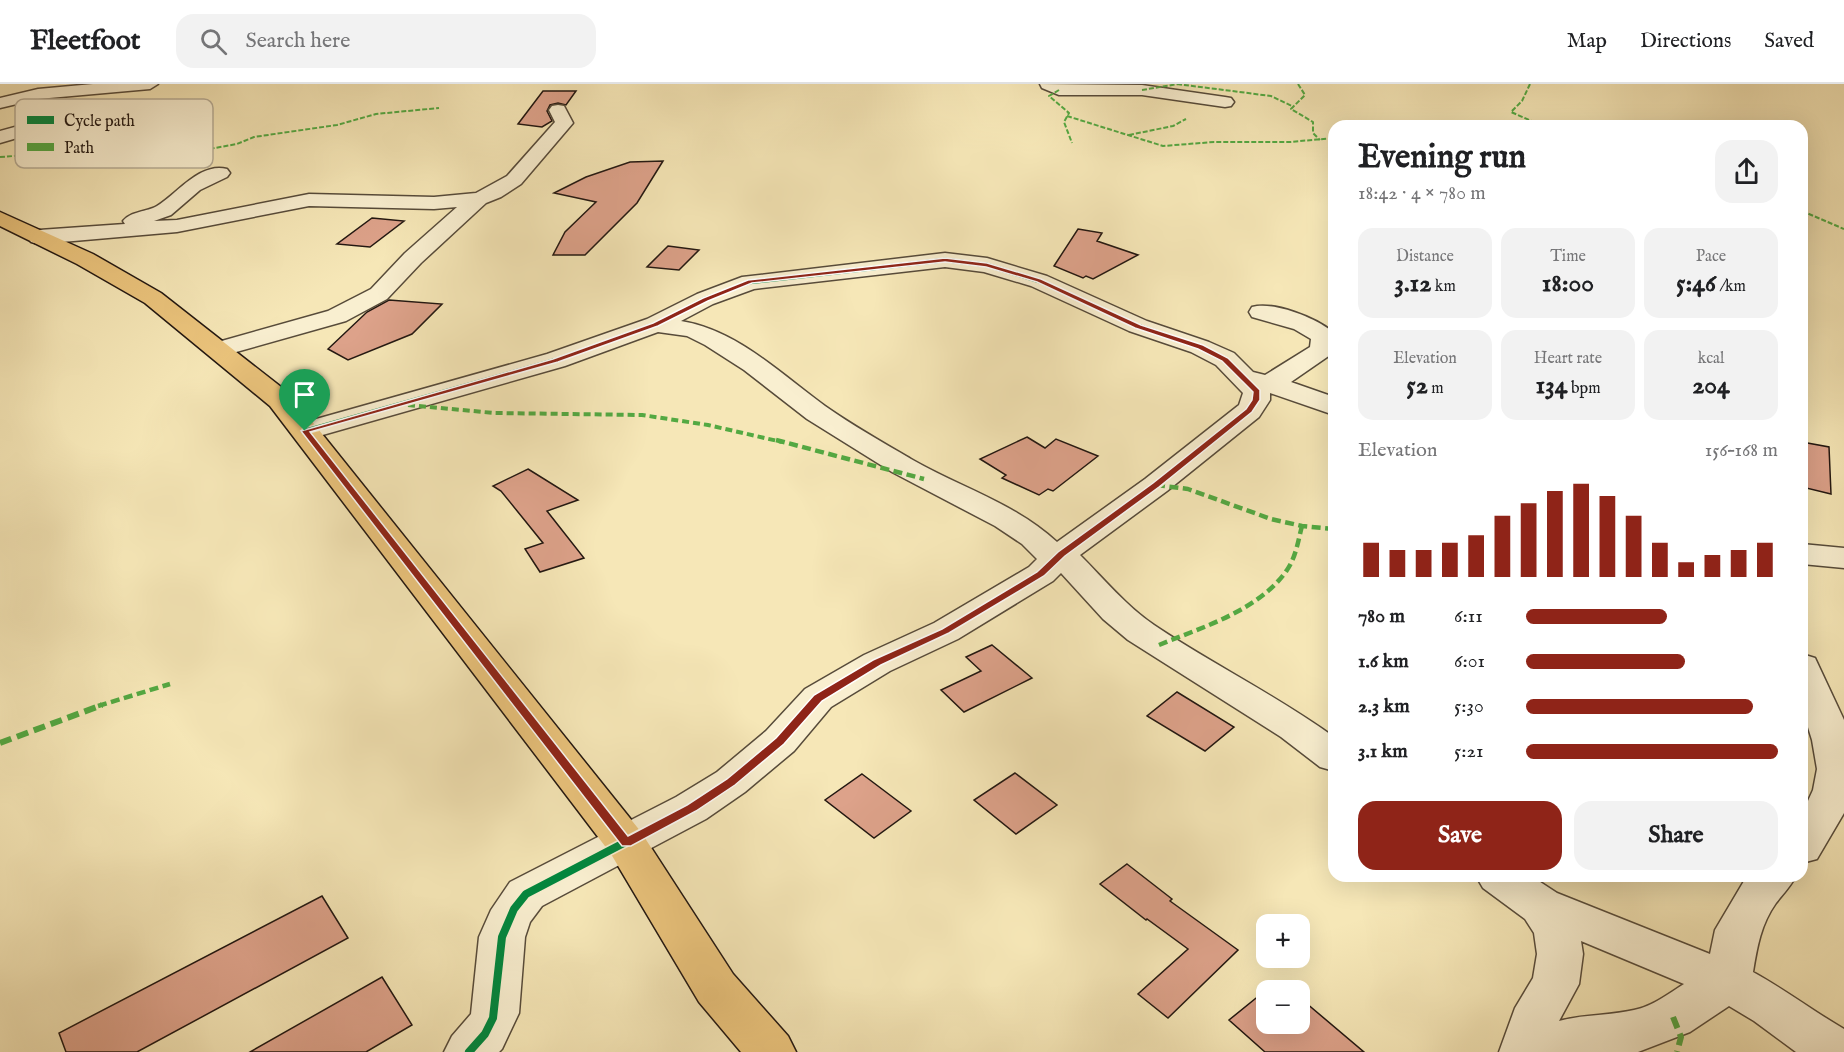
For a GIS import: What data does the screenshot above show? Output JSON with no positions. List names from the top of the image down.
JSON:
{
  "legend": ["Cycle path", "Path"],
  "page": {
    "header": "Fleetfoot",
    "search": "Search here",
    "nav": ["Map", "Directions", "Saved"],
    "heading": ["Evening run", "18:42 · 4 × 780 m"],
    "stats": [
      ["Distance", "3.12 km"],
      ["Time", "18:00"],
      ["Pace", "5:46 /km"],
      ["Elevation", "52 m"],
      ["Heart rate", "134 bpm"],
      ["kcal", "204"]
    ],
    "chart": ["Elevation", "156–168 m"],
    "list": [
      {
        "name": "780 m",
        "note": "6:11"
      },
      {
        "name": "1.6 km",
        "note": "6:01"
      },
      {
        "name": "2.3 km",
        "note": "5:30"
      },
      {
        "name": "3.1 km",
        "note": "5:21"
      }
    ],
    "buttons": ["Save", "Share"],
    "map_buttons": ["+", "−"]
  }
}
